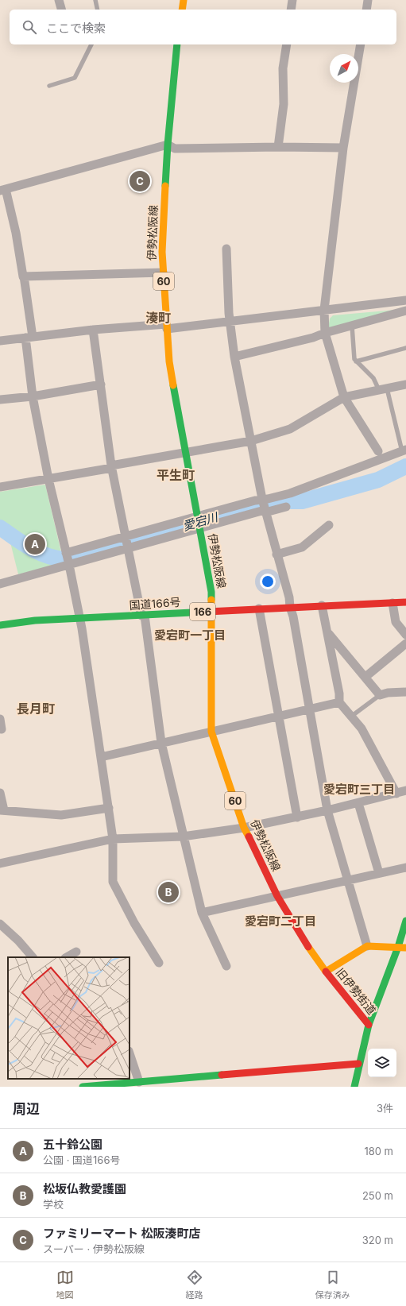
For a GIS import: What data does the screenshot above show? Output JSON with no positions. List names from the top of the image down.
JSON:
{
  "streets": {
    "main road": [
      "伊勢松阪線",
      "60",
      "国道166号",
      "166",
      "旧伊勢街道"
    ]
  },
  "crossings": [
    ["伊勢松阪線", "国道166号"],
    ["伊勢松阪線", "旧伊勢街道"]
  ],
  "districts": [
    "湊町",
    "平生町",
    "愛宕町一丁目",
    "長月町",
    "愛宕町三丁目",
    "愛宕町二丁目"
  ],
  "water": ["愛宕川"],
  "north": "top right",
  "page": {
    "search": "ここで検索",
    "pins": ["C", "A", "B"],
    "heading": ["周辺", "3件"],
    "list": [
      {
        "mark": "A",
        "name": "五十鈴公園",
        "note": "公園 · 国道166号",
        "value": "180 m"
      },
      {
        "mark": "B",
        "name": "松坂仏教愛護園",
        "note": "学校",
        "value": "250 m"
      },
      {
        "mark": "C",
        "name": "ファミリーマート 松阪湊町店",
        "note": "スーパー · 伊勢松阪線",
        "value": "320 m"
      }
    ],
    "nav": ["地図", "経路", "保存済み"]
  }
}
